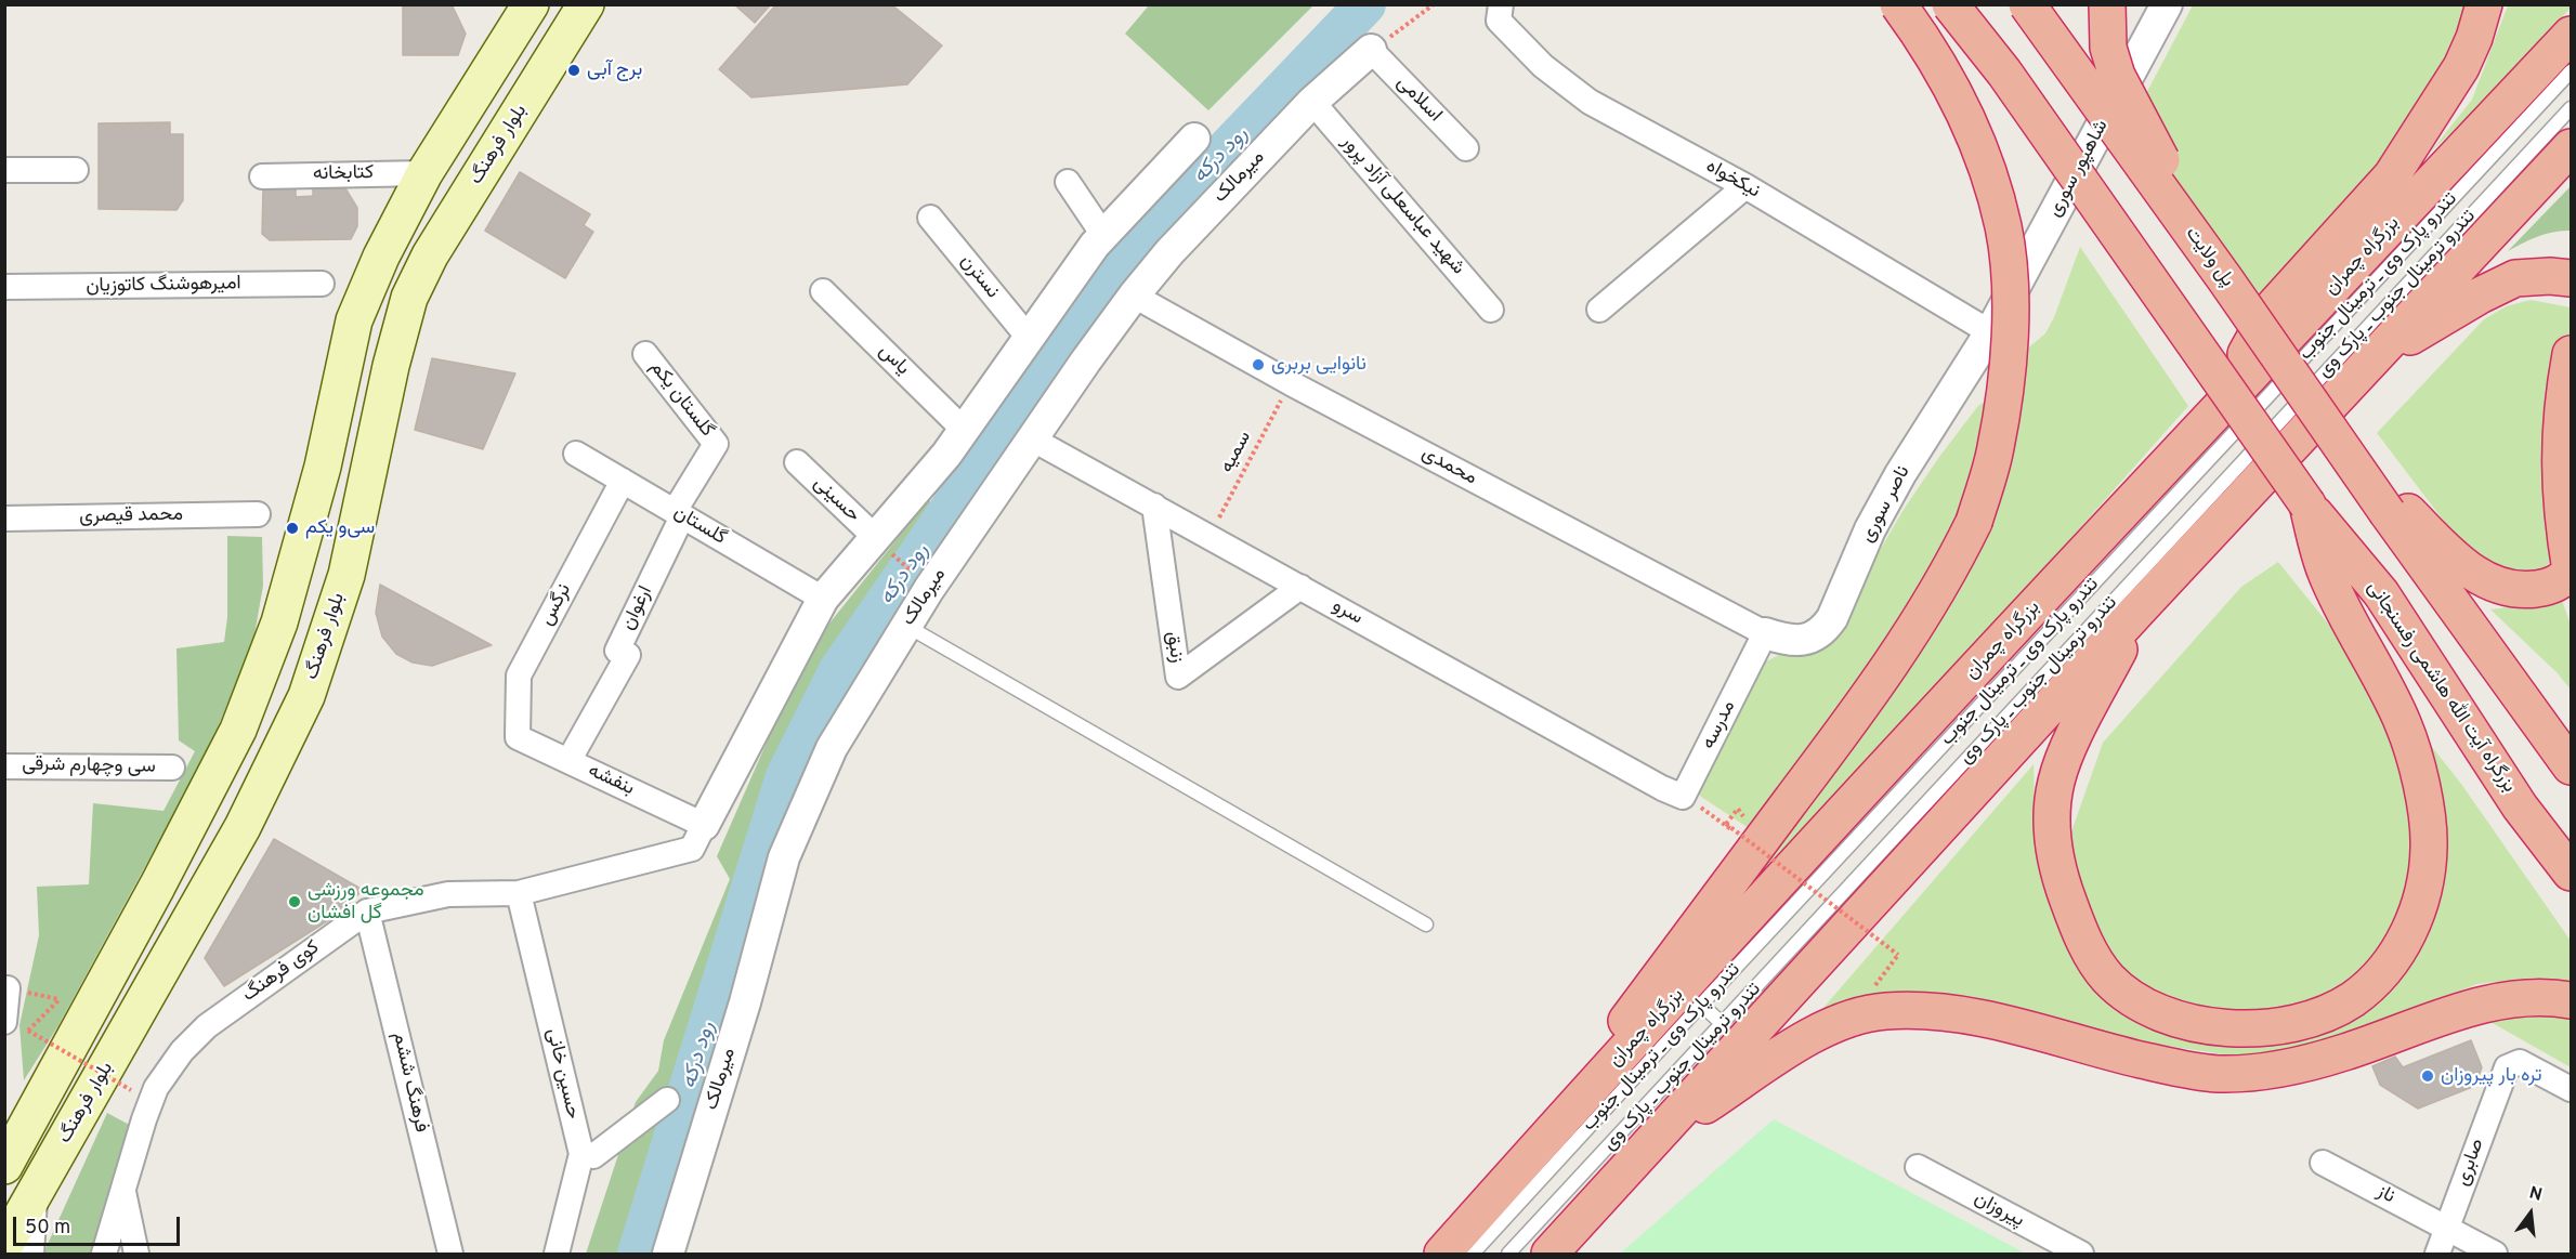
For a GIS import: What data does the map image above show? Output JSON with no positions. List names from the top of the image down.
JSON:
{
  "streets": {
    "highway": ["بزرگراه چمران", "پل ولایت", "بزرگراه آیت الله هاشمی رفسنجانی"],
    "main road": ["بلوار فرهنگ"],
    "street": [
      "اسلامی",
      "شاهپور سوری",
      "کتابخانه",
      "میرمالک",
      "نیکخواه",
      "شهید عباسعلی آزاد پرور",
      "نسترن",
      "امیرهوشنگ کاتوزیان",
      "یاس",
      "گلستان یکم",
      "محمدی",
      "حسینی",
      "ناصر سوری",
      "محمد قیصری",
      "گلستان",
      "نرگس",
      "ارغوان",
      "سرو",
      "زنبق",
      "مدرسه",
      "سی وچهارم شرقی",
      "بنفشه",
      "کوی فرهنگ",
      "حسین خانی",
      "فرهنگ ششم",
      "صابری",
      "ناز",
      "پیروزان"
    ],
    "lane": ["تندرو پارک وی ـ ترمینال جنوب", "تندرو ترمینال جنوب ـ پارک وی"],
    "path": ["سمیه"]
  },
  "crossings": [
    ["اسلامی", "میرمالک"],
    ["بلوار فرهنگ", "کتابخانه"],
    ["شاهپور سوری", "نیکخواه"],
    ["شاهپور سوری", "ناصر سوری"],
    ["میرمالک", "شهید عباسعلی آزاد پرور"],
    ["میرمالک", "محمدی"],
    ["میرمالک", "سرو"],
    ["نیکخواه", "ناصر سوری"],
    ["گلستان یکم", "گلستان"],
    ["گلستان یکم", "ارغوان"],
    ["سمیه", "محمدی"],
    ["سمیه", "سرو"],
    ["محمدی", "ناصر سوری"],
    ["محمدی", "مدرسه"],
    ["ناصر سوری", "مدرسه"],
    ["گلستان", "نرگس"],
    ["گلستان", "ارغوان"],
    ["نرگس", "بنفشه"],
    ["ارغوان", "بنفشه"],
    ["سرو", "زنبق"],
    ["سرو", "مدرسه"],
    ["بنفشه", "کوی فرهنگ"],
    ["کوی فرهنگ", "حسین خانی"],
    ["کوی فرهنگ", "فرهنگ ششم"],
    ["صابری", "ناز"]
  ],
  "water": ["رود درکه"],
  "places": [
    "برج آبی",
    "نانوایی بربری",
    "سی‌و یکم",
    "مجموعه ورزشی گل افشان",
    "تره بار پیروزان"
  ],
  "scale_bar": "50 m",
  "north": "top"
}
